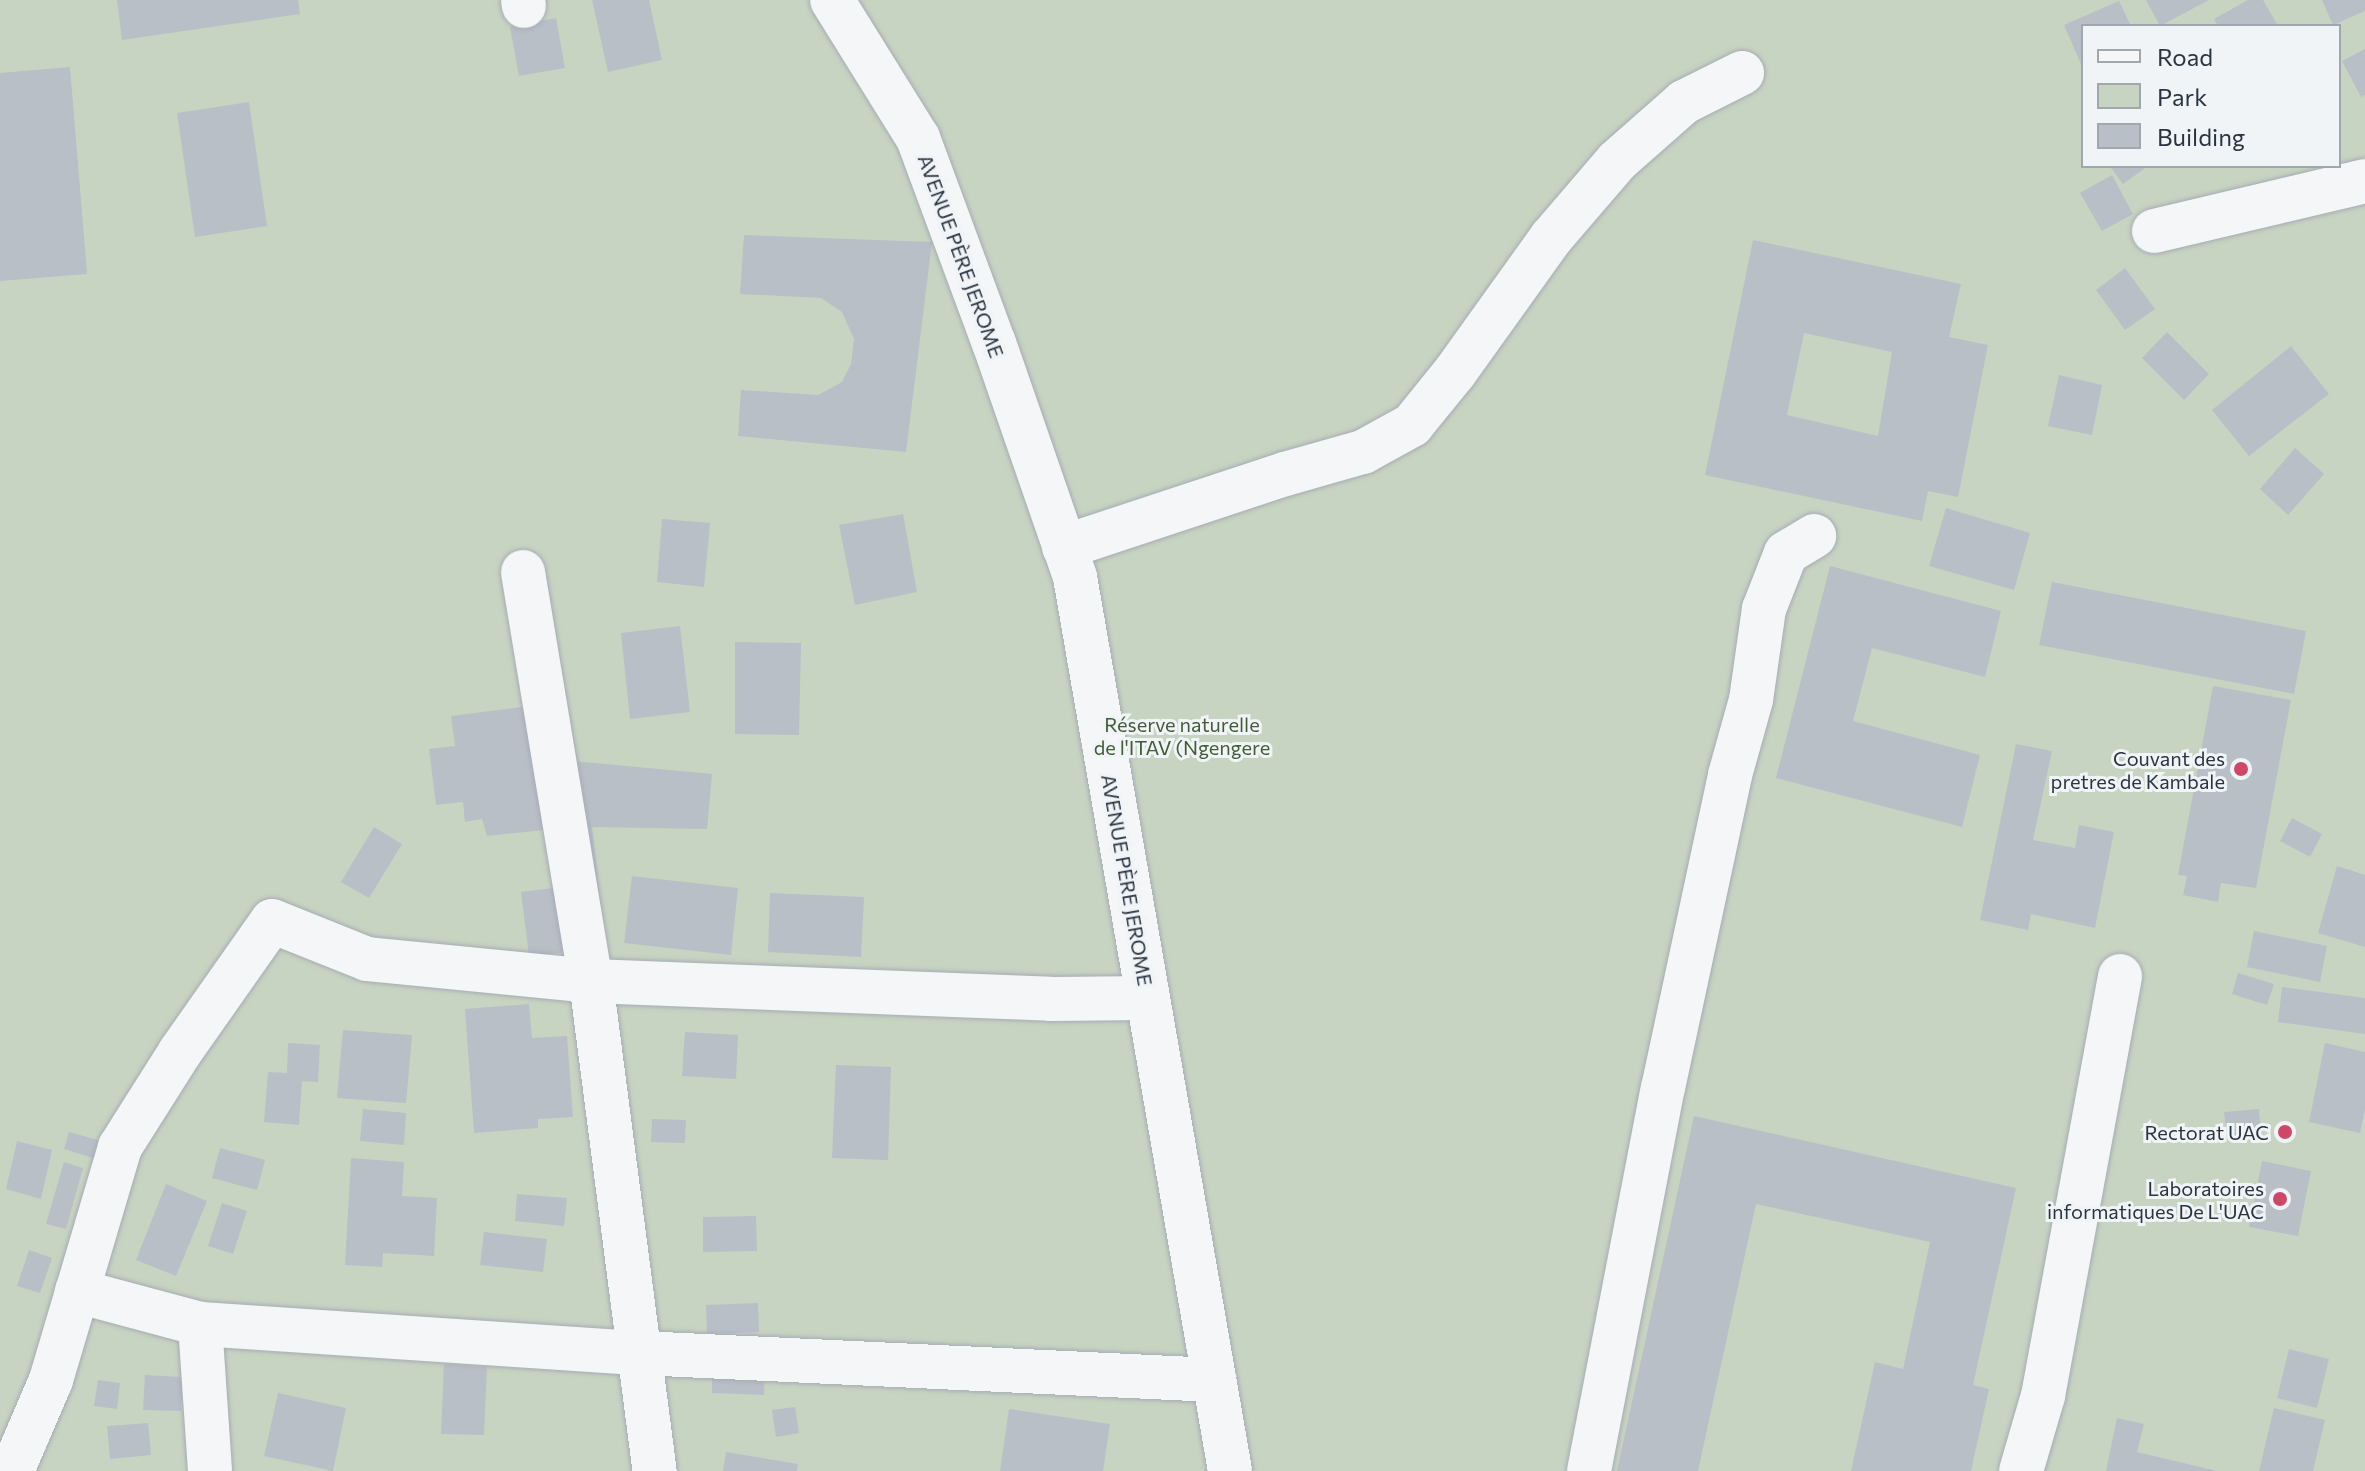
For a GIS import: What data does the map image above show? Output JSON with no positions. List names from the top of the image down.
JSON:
{
  "streets": {
    "street": ["AVENUE PÈRE JEROME"]
  },
  "parks": ["Réserve naturelle de l'ITAV (Ngengere"],
  "places": ["Couvant des pretres de Kambale", "Rectorat UAC", "Laboratoires informatiques De L'UAC"],
  "legend": ["Road", "Park", "Building"]
}
